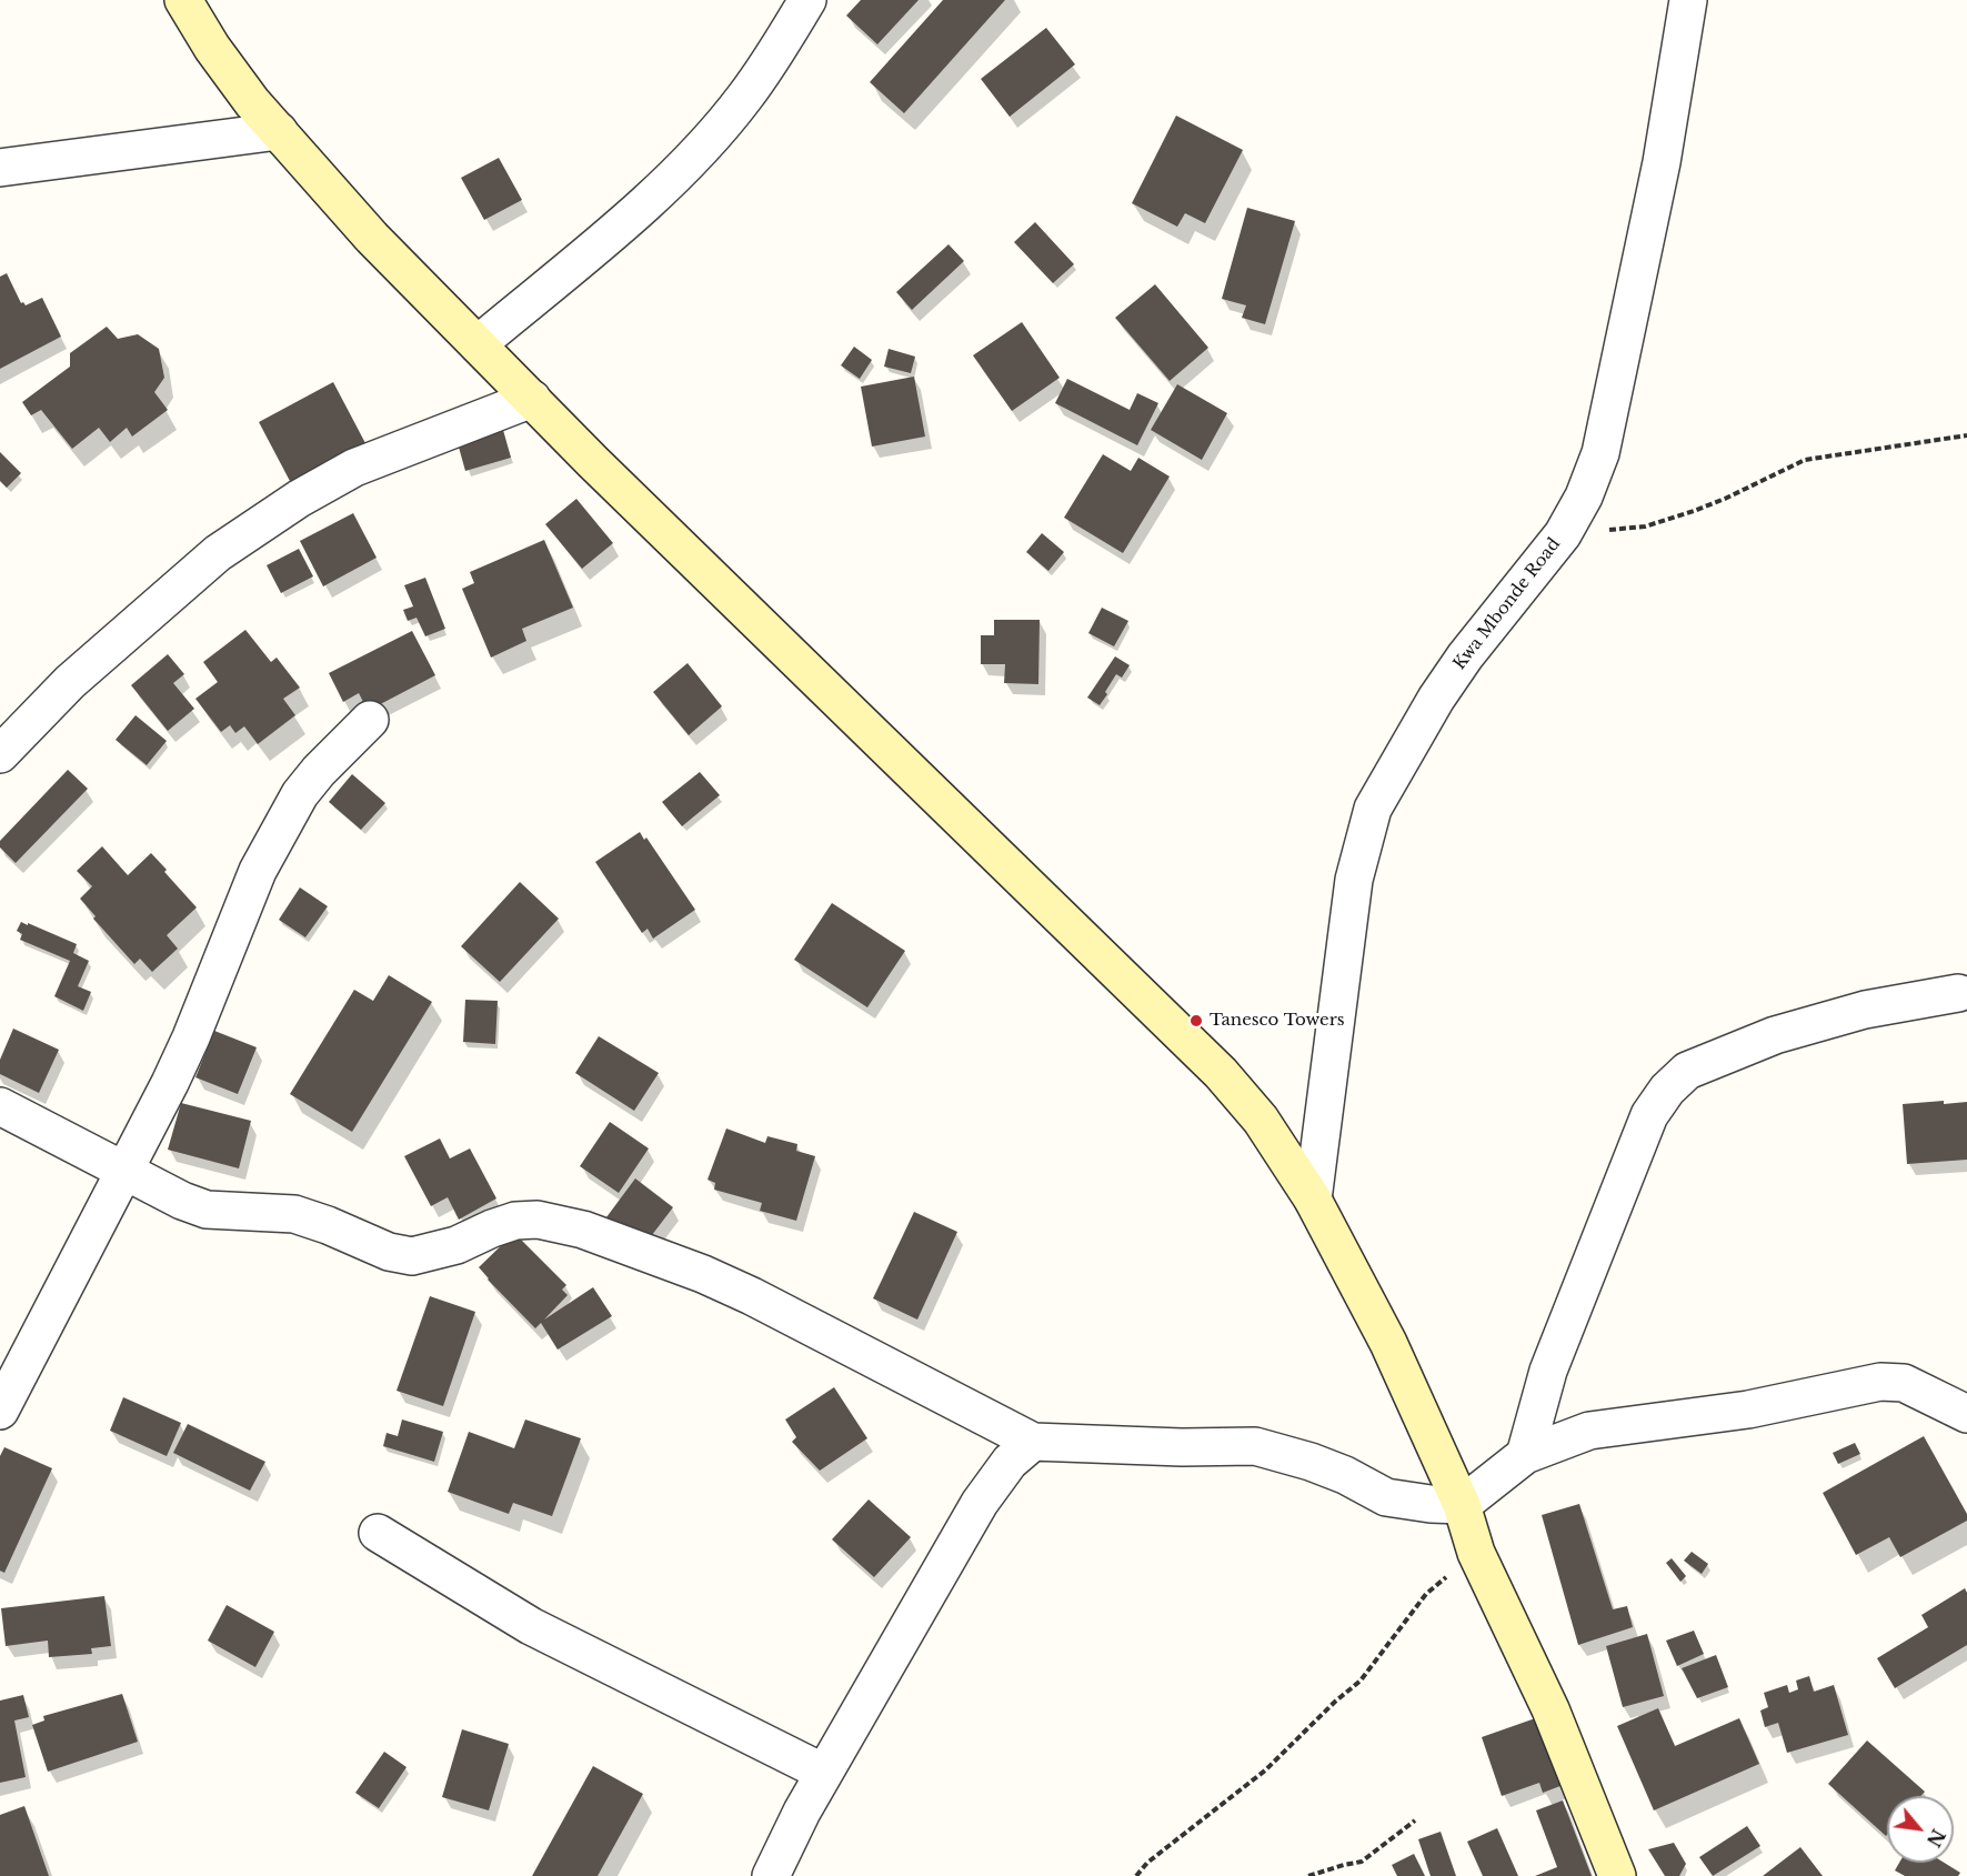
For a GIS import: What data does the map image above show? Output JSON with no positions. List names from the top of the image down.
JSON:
{
  "streets": {
    "street": ["Kwa Mbonde Road"]
  },
  "places": ["Tanesco Towers"],
  "north": "bottom right"
}
